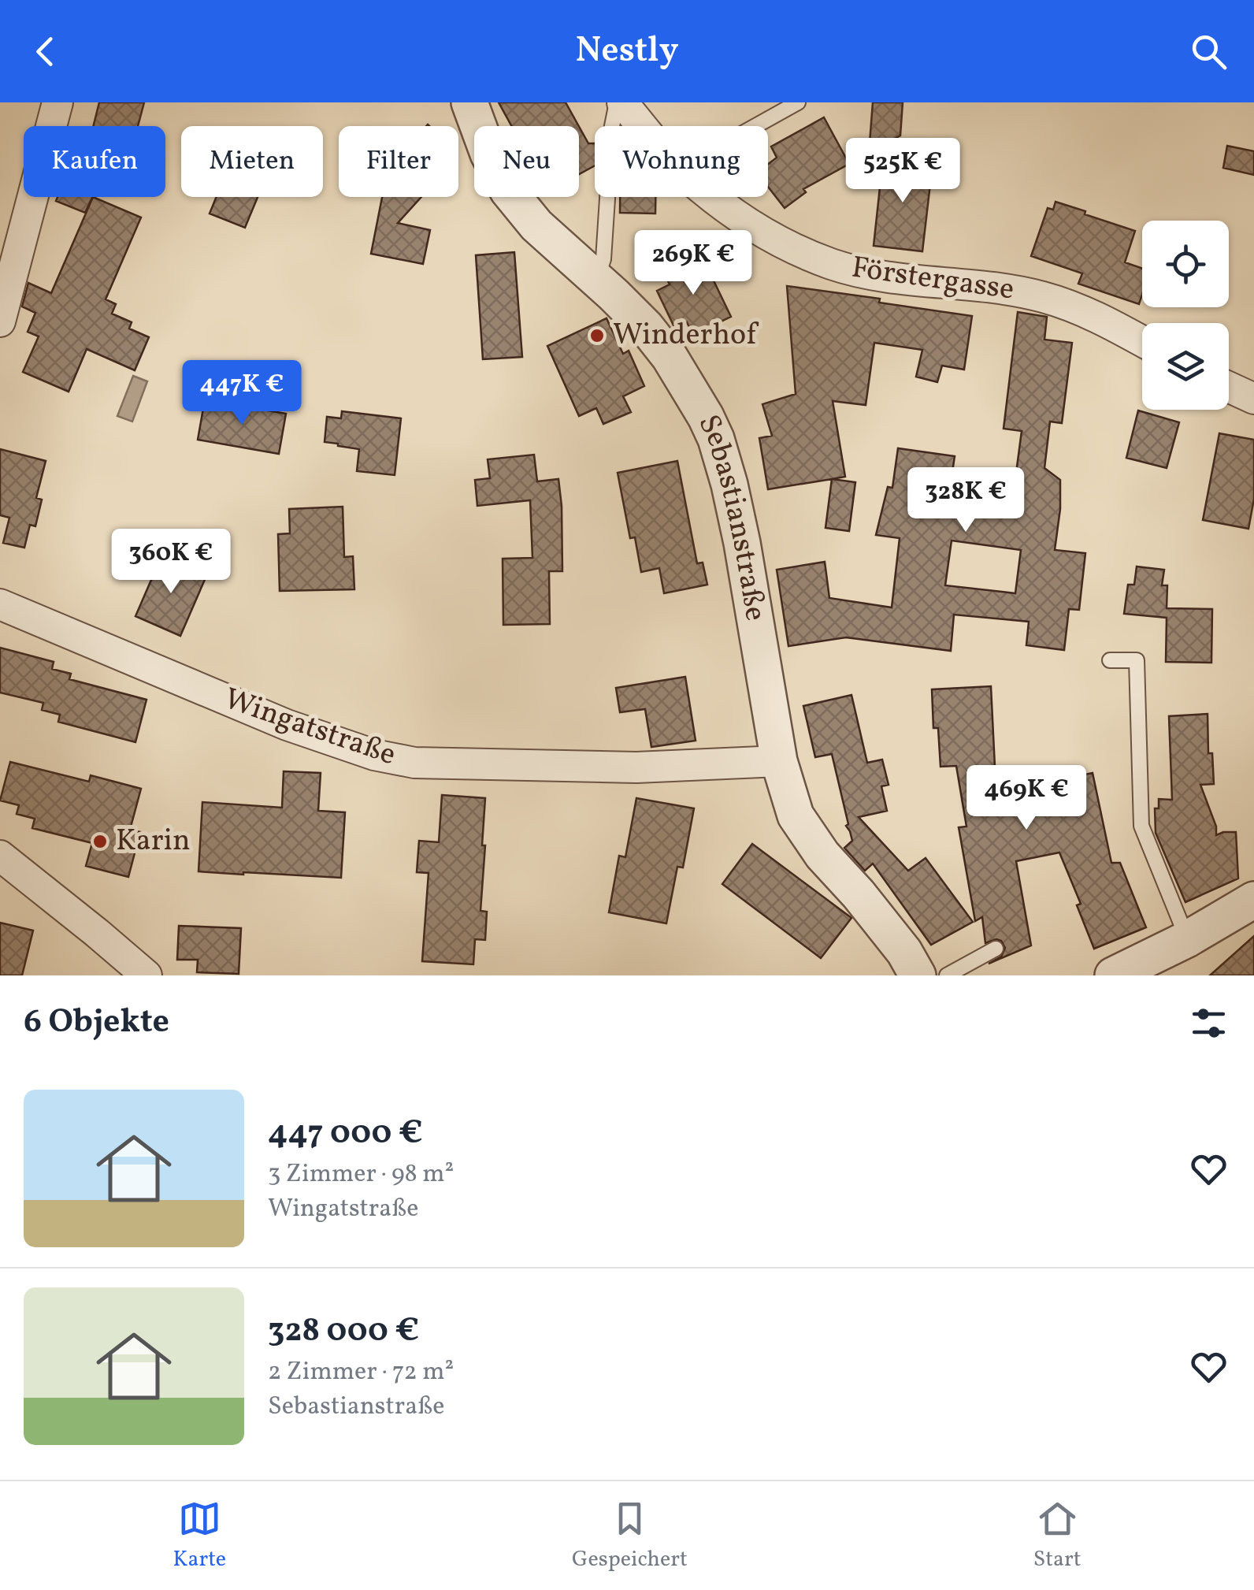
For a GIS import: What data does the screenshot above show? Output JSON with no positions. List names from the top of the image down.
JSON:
{
  "streets": {
    "street": ["Förstergasse", "Sebastianstraße", "Wingatstraße"]
  },
  "crossings": [
    ["Förstergasse", "Sebastianstraße"],
    ["Sebastianstraße", "Wingatstraße"]
  ],
  "places": ["Winderhof", "Karin"],
  "page": {
    "header": "Nestly",
    "chip": [
      "Kaufen",
      "Mieten",
      "Filter",
      "Neu",
      "Wohnung"
    ],
    "price": [
      "525K €",
      "269K €",
      "447K €",
      "328K €",
      "360K €",
      "469K €"
    ],
    "heading": "6 Objekte",
    "list": [
      {
        "name": "447 000 €",
        "note": "3 Zimmer · 98 m² · Wingatstraße"
      },
      {
        "name": "328 000 €",
        "note": "2 Zimmer · 72 m² · Sebastianstraße"
      }
    ],
    "tabs": ["Karte", "Gespeichert", "Start"]
  }
}
